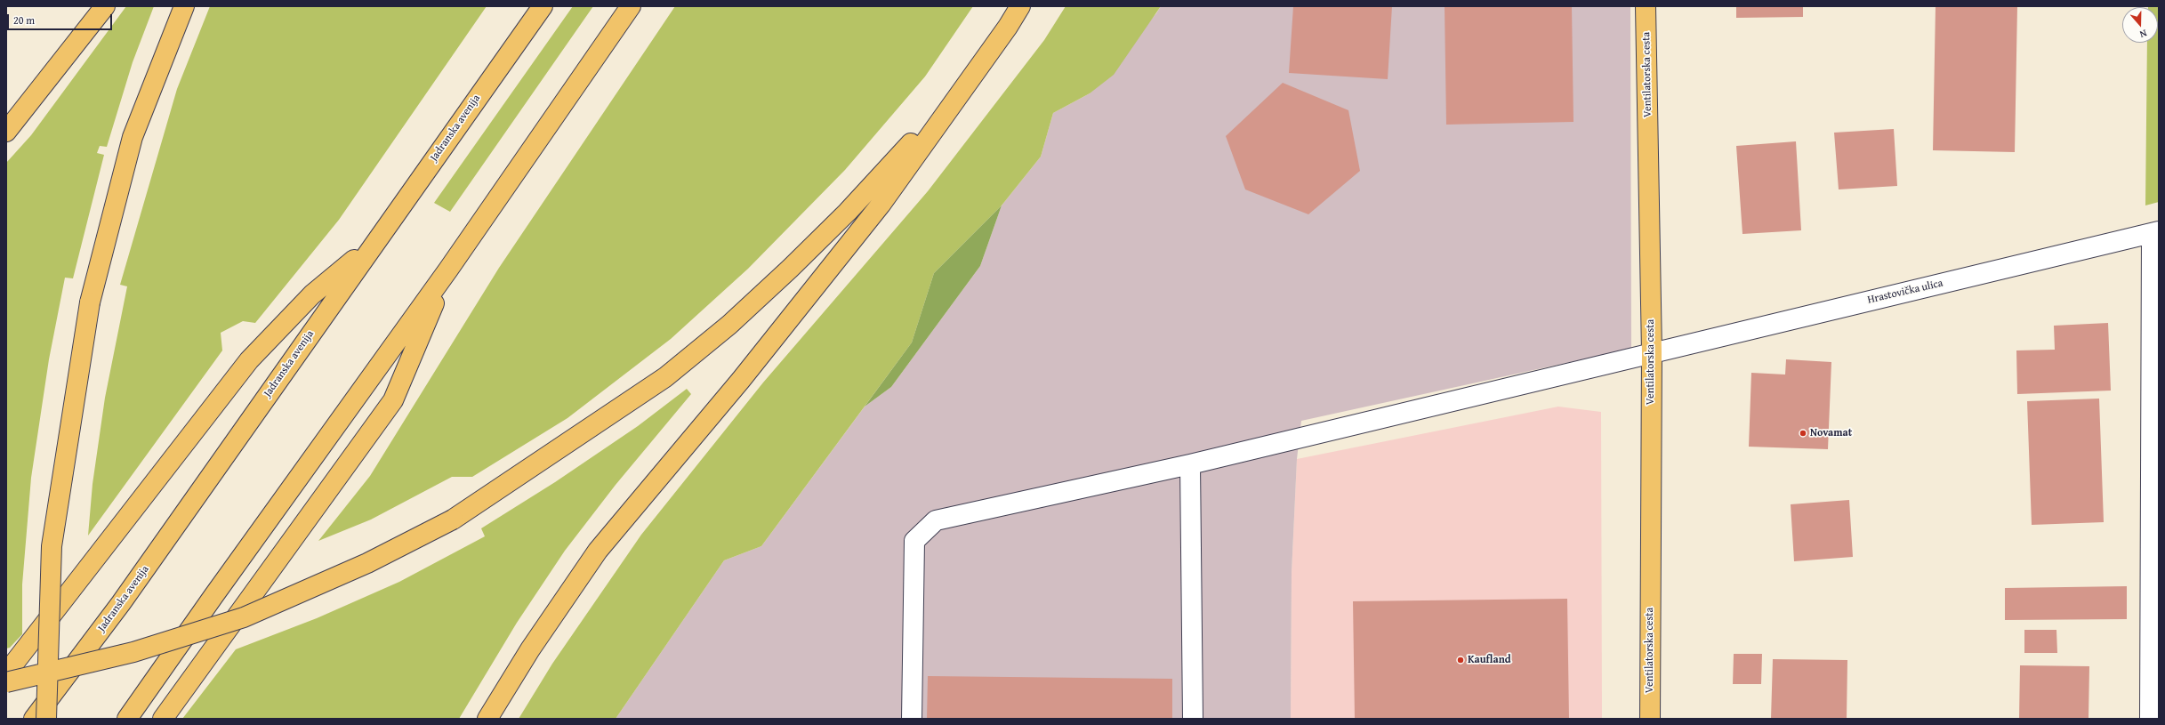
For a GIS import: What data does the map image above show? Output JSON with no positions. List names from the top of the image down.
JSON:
{
  "streets": {
    "main road": ["Ventilatorska cesta", "Jadranska avenija"],
    "street": ["Hrastovička ulica"]
  },
  "crossings": [
    ["Ventilatorska cesta", "Hrastovička ulica"]
  ],
  "places": ["Novamat", "Kaufland"],
  "scale_bar": "20 m",
  "north": "bottom"
}
